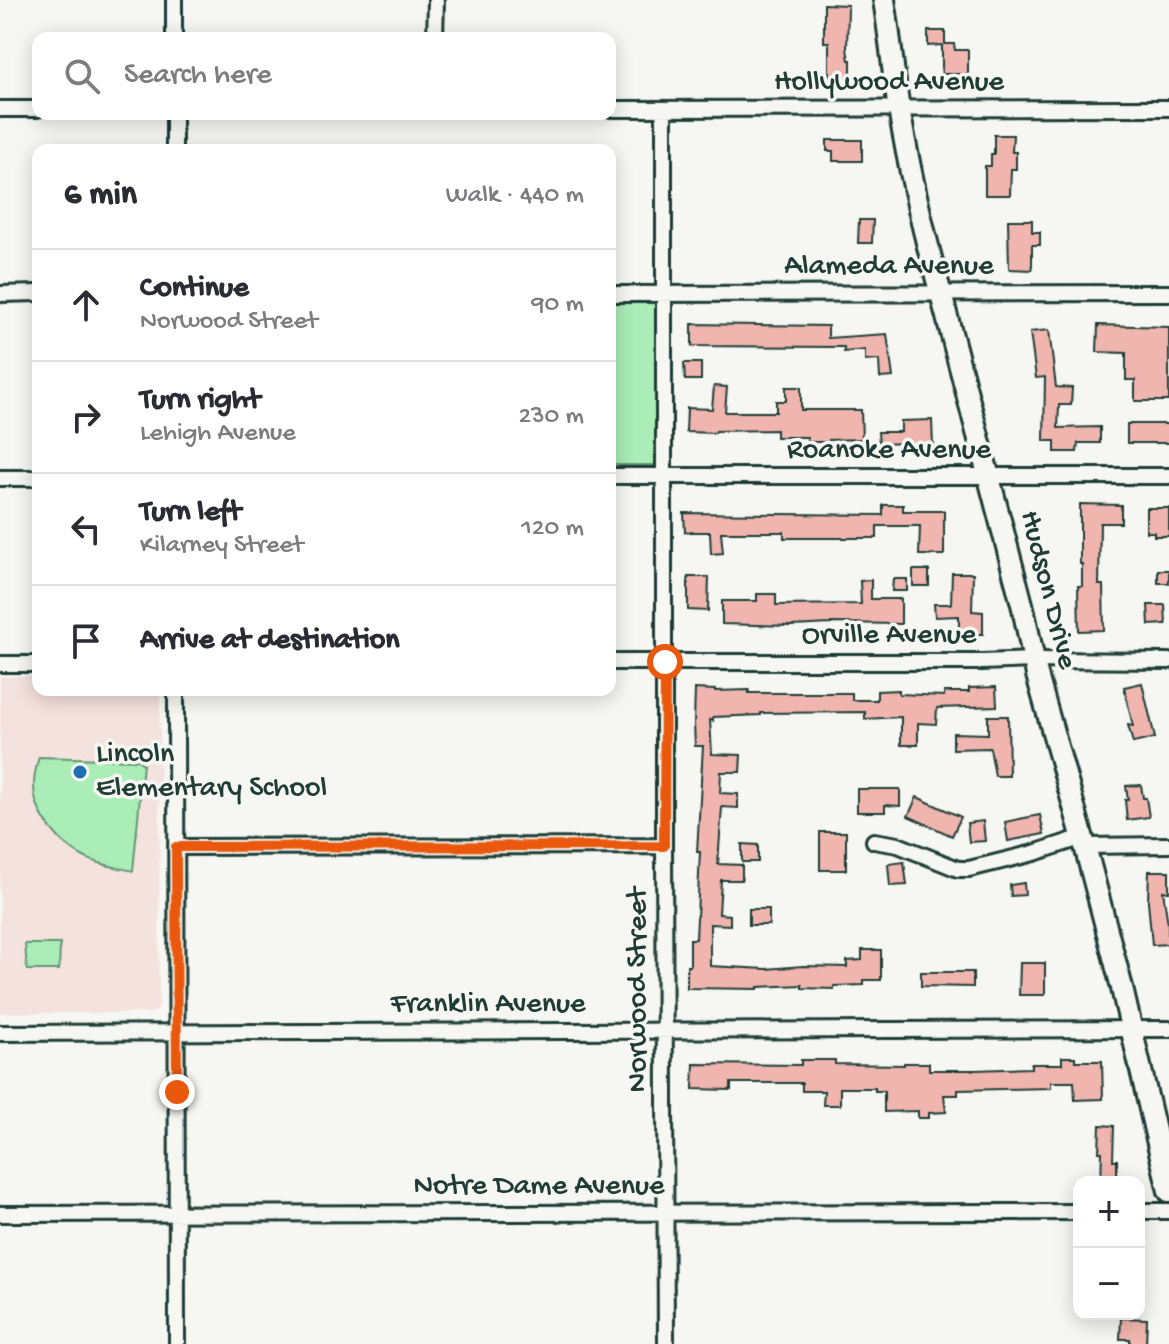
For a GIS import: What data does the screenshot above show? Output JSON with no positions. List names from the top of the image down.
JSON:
{
  "streets": {
    "street": [
      "Hollywood Avenue",
      "Alameda Avenue",
      "Roanoke Avenue",
      "Hudson Drive",
      "Orville Avenue",
      "Norwood Street",
      "Franklin Avenue",
      "Notre Dame Avenue"
    ]
  },
  "crossings": [
    ["Hollywood Avenue", "Hudson Drive"],
    ["Hollywood Avenue", "Norwood Street"],
    ["Alameda Avenue", "Hudson Drive"],
    ["Alameda Avenue", "Norwood Street"],
    ["Roanoke Avenue", "Hudson Drive"],
    ["Roanoke Avenue", "Norwood Street"],
    ["Hudson Drive", "Orville Avenue"],
    ["Hudson Drive", "Franklin Avenue"],
    ["Orville Avenue", "Norwood Street"],
    ["Norwood Street", "Franklin Avenue"],
    ["Norwood Street", "Notre Dame Avenue"]
  ],
  "places": ["Lincoln Elementary School"],
  "page": {
    "search": "Search here",
    "heading": ["6 min", "Walk · 440 m"],
    "list": [
      ["Continue", "Norwood Street", "90 m"],
      ["Turn right", "Lehigh Avenue", "230 m"],
      ["Turn left", "Kilarney Street", "120 m"],
      "Arrive at destination"
    ],
    "map_buttons": ["+", "−"]
  }
}
